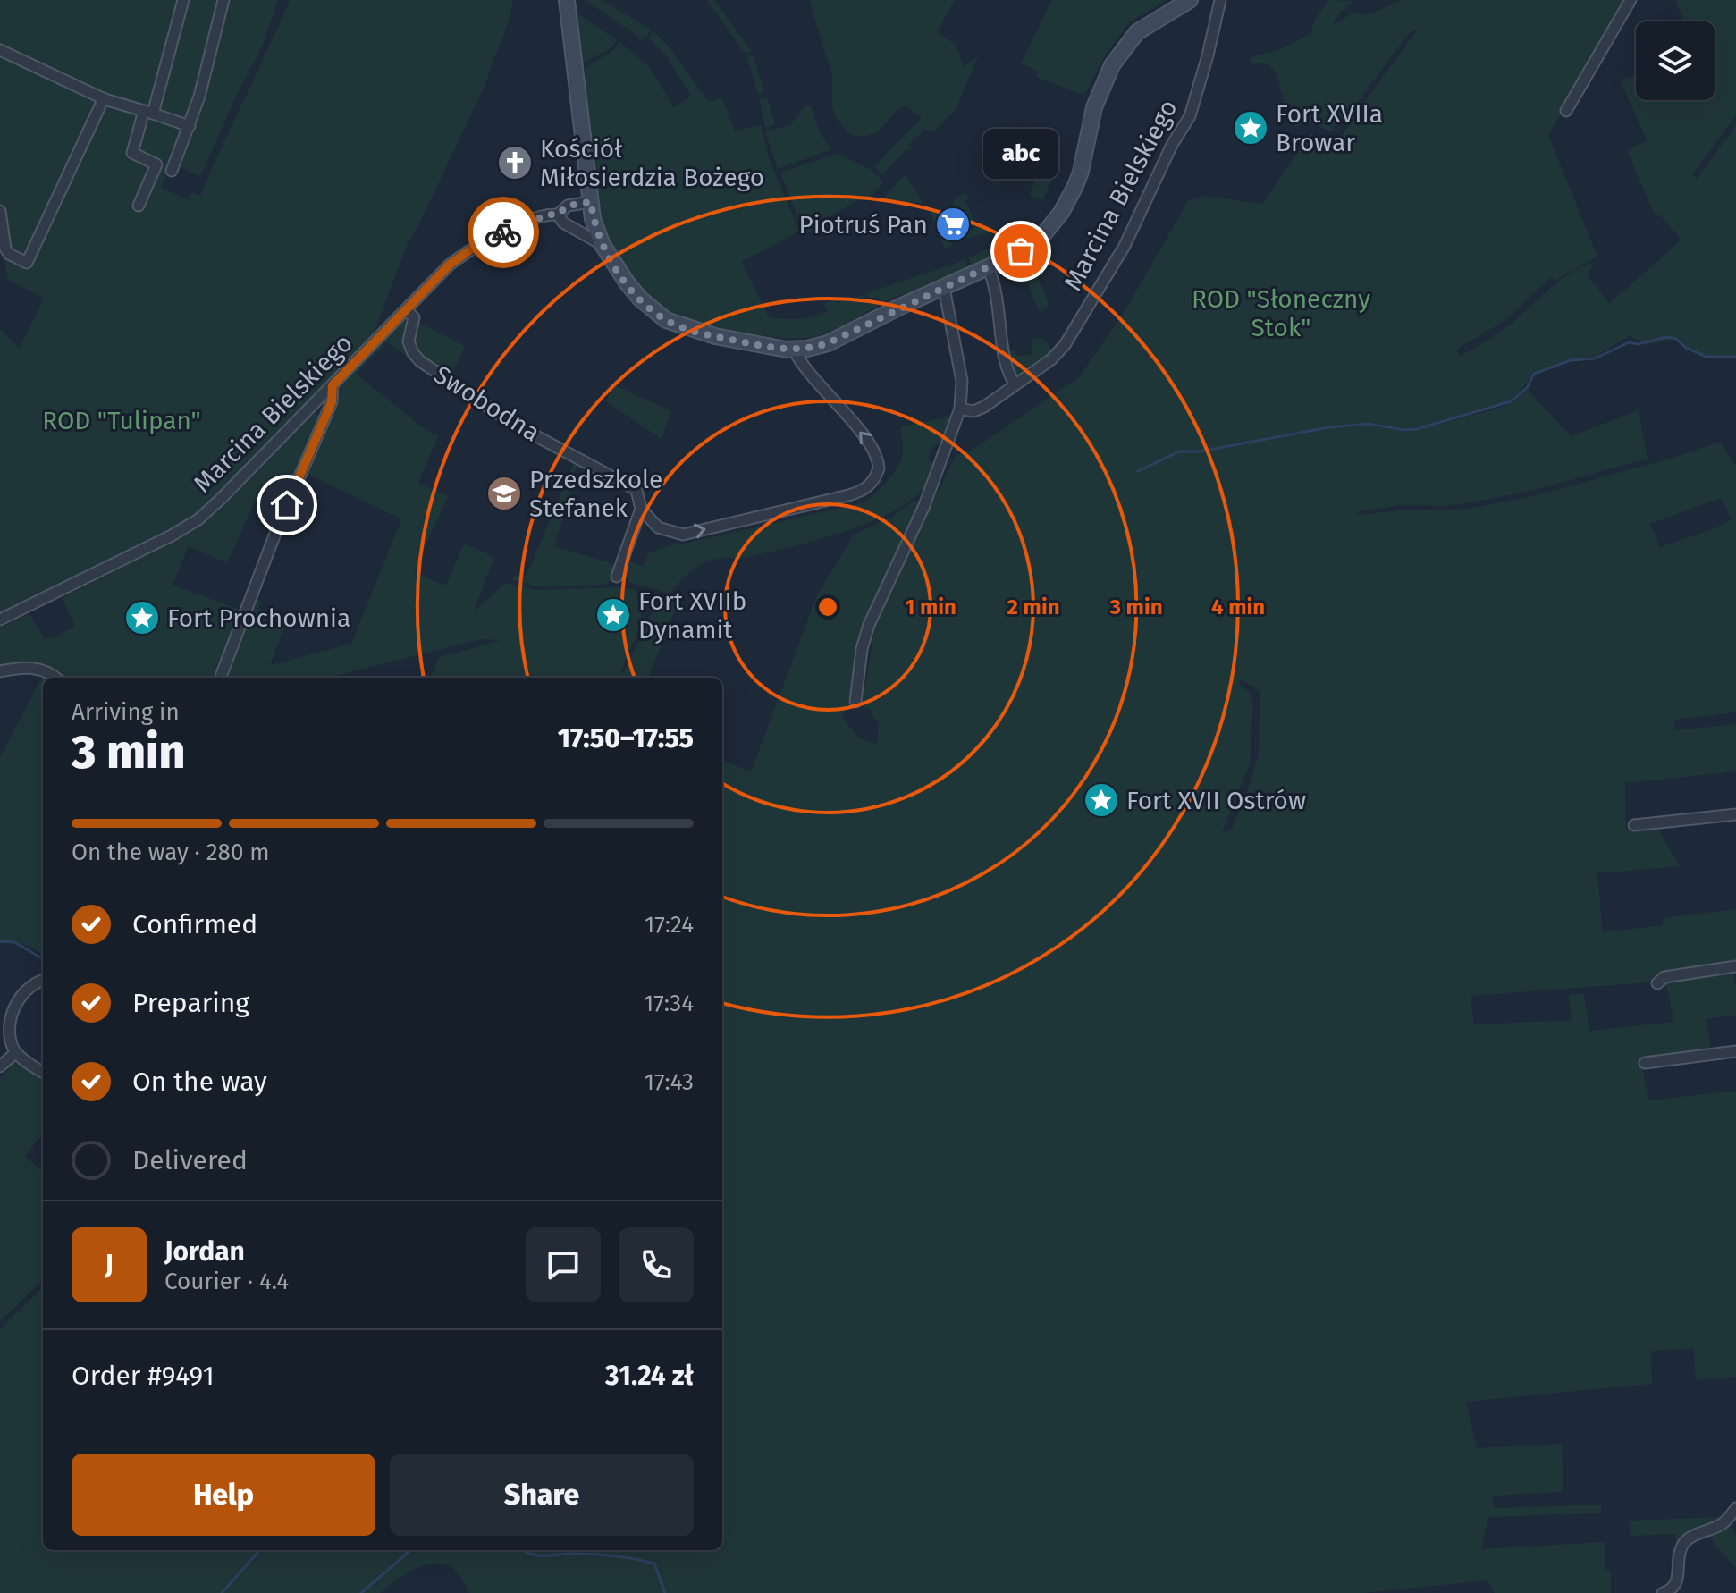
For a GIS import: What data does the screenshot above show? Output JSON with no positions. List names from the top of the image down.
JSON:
{
  "streets": {
    "street": ["Marcina Bielskiego", "Swobodna"]
  },
  "crossings": [
    ["Marcina Bielskiego", "Swobodna"]
  ],
  "parks": ["ROD \"Słoneczny Stok\"", "ROD \"Tulipan\""],
  "places": {
    "place": [
      "Fort XVIIa Browar",
      "Fort XVIIb Dynamit",
      "Fort Prochownia",
      "Fort XVII Ostrów"
    ],
    "church": ["Kościół Miłosierdzia Bożego"],
    "supermarket": ["Piotruś Pan"],
    "other": ["abc"],
    "school or university": ["Przedszkole Stefanek"]
  },
  "page": {
    "bubble": "abc",
    "heading": ["3 min", "Arriving in", "17:50–17:55"],
    "panel": [
      "Jordan",
      "Courier · 4.4",
      "Order #9491",
      "31.24 zł"
    ],
    "bar": "On the way · 280 m",
    "list": [
      ["Confirmed", "17:24"],
      ["Preparing", "17:34"],
      ["On the way", "17:43"],
      "Delivered"
    ],
    "round": "J",
    "buttons": ["Help", "Share"]
  },
  "rings": [
    "1 min",
    "2 min",
    "3 min",
    "4 min"
  ]
}
